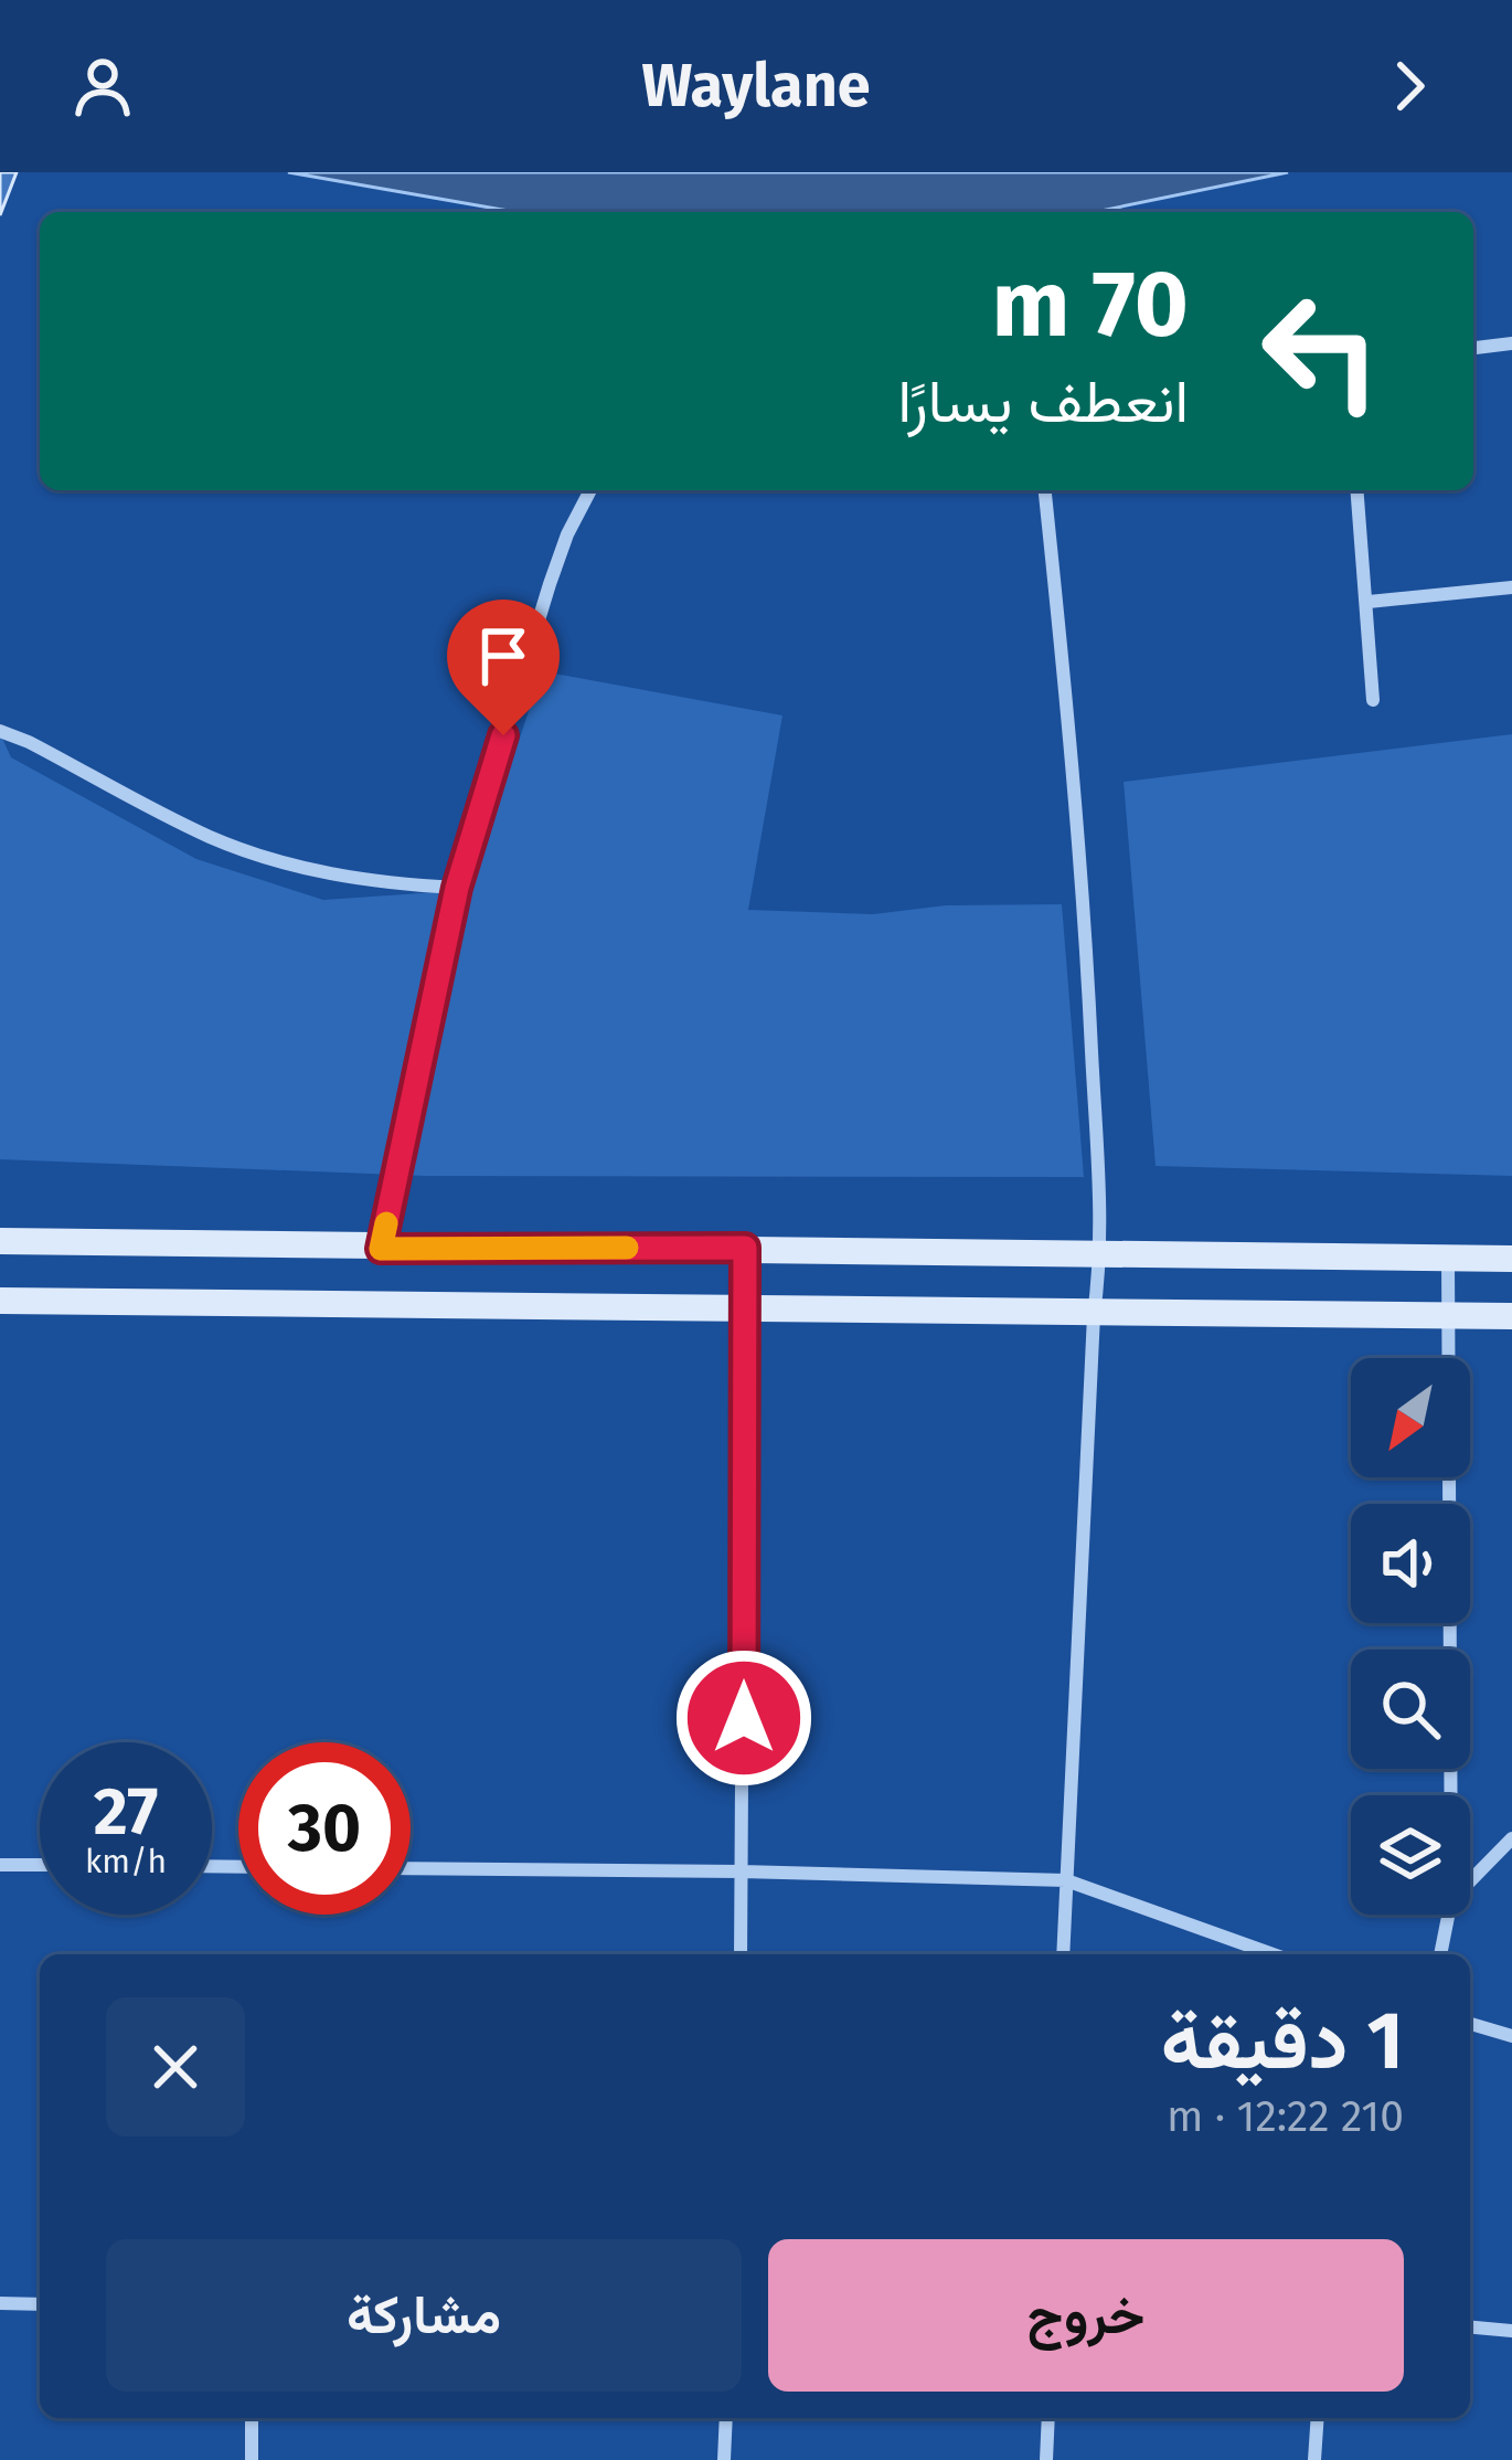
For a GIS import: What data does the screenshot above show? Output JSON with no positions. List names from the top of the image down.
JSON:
{
  "north": "bottom left",
  "page": {
    "header": "Waylane",
    "turn": ["70 m", "انعطف يسارًا"],
    "speed": "27 km/h",
    "limit": "30",
    "heading": ["1 دقيقة", "210 m · 12:22"],
    "buttons": ["خروج", "مشاركة"]
  }
}
